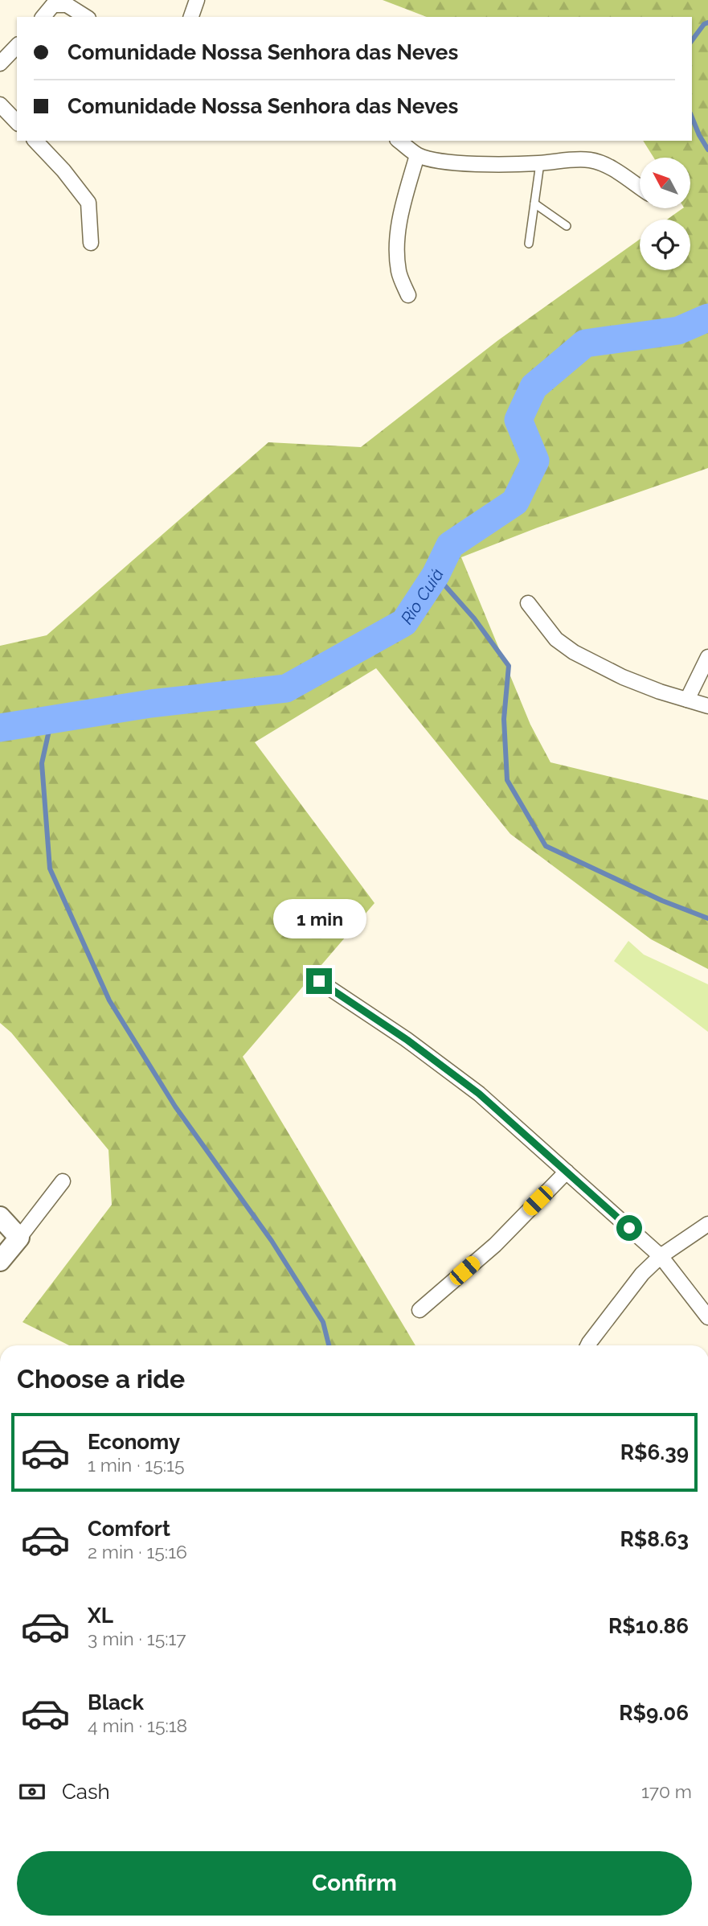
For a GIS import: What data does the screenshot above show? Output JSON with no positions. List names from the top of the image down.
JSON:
{
  "water": ["Rio Cuiá"],
  "north": "top left",
  "page": {
    "banner": ["Comunidade Nossa Senhora das Neves", "Comunidade Nossa Senhora das Neves"],
    "bubble": "1 min",
    "heading": "Choose a ride",
    "list": [
      {
        "name": "Economy",
        "note": "1 min · 15:15",
        "value": "R$6.39"
      },
      {
        "name": "Comfort",
        "note": "2 min · 15:16",
        "value": "R$8.63"
      },
      {
        "name": "XL",
        "note": "3 min · 15:17",
        "value": "R$10.86"
      },
      {
        "name": "Black",
        "note": "4 min · 15:18",
        "value": "R$9.06"
      }
    ],
    "pay": ["Cash", "170 m"],
    "buttons": "Confirm"
  }
}
